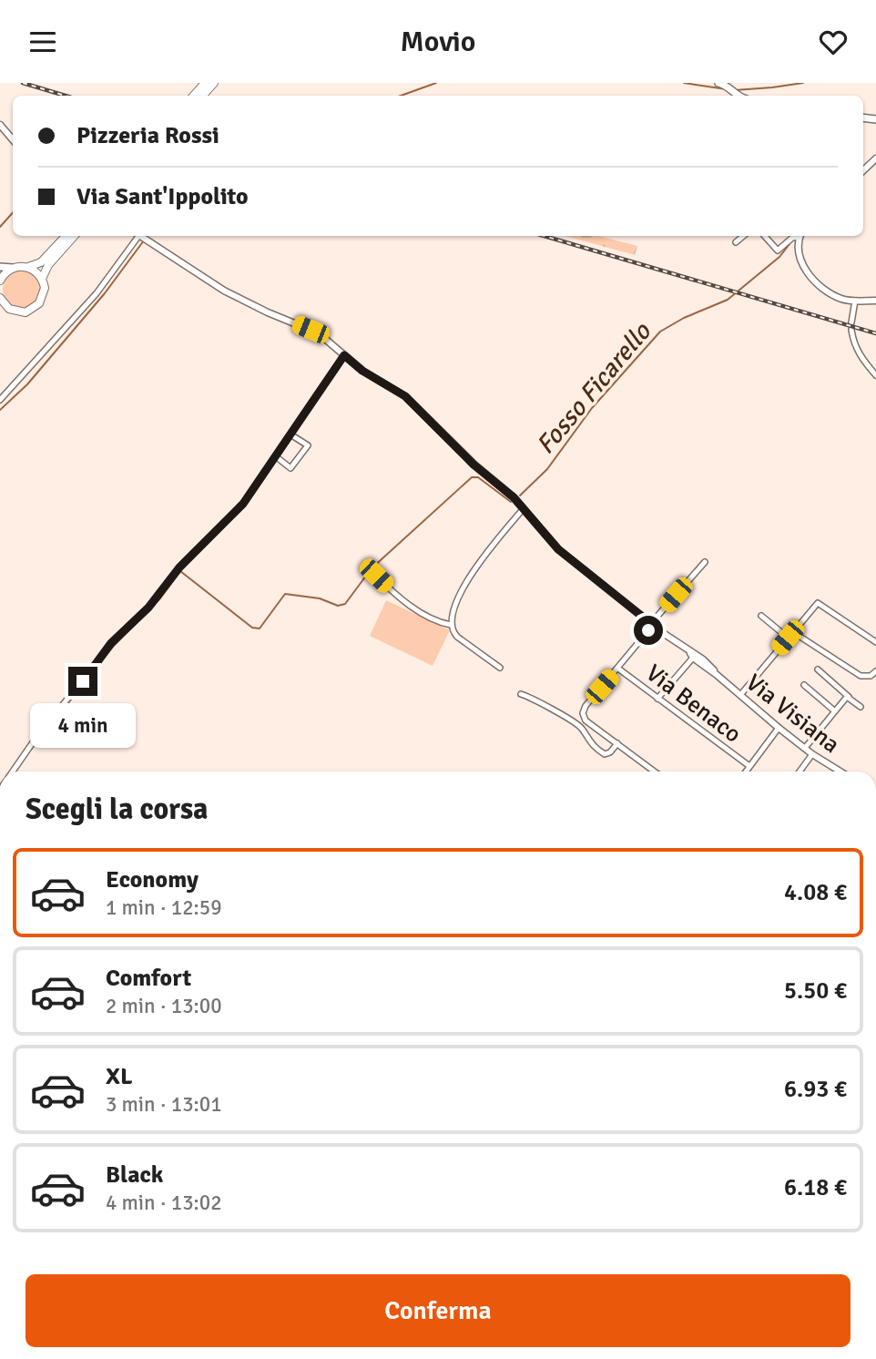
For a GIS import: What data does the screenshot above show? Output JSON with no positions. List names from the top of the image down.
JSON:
{
  "streets": {
    "street": ["Via Benaco", "Via Visiana"]
  },
  "water": ["Fosso Ficarello"],
  "page": {
    "header": "Movio",
    "banner": ["Pizzeria Rossi", "Via Sant'Ippolito"],
    "bubble": "4 min",
    "heading": "Scegli la corsa",
    "list": [
      {
        "name": "Economy",
        "note": "1 min · 12:59",
        "value": "4.08 €"
      },
      {
        "name": "Comfort",
        "note": "2 min · 13:00",
        "value": "5.50 €"
      },
      {
        "name": "XL",
        "note": "3 min · 13:01",
        "value": "6.93 €"
      },
      {
        "name": "Black",
        "note": "4 min · 13:02",
        "value": "6.18 €"
      }
    ],
    "buttons": "Conferma"
  }
}
